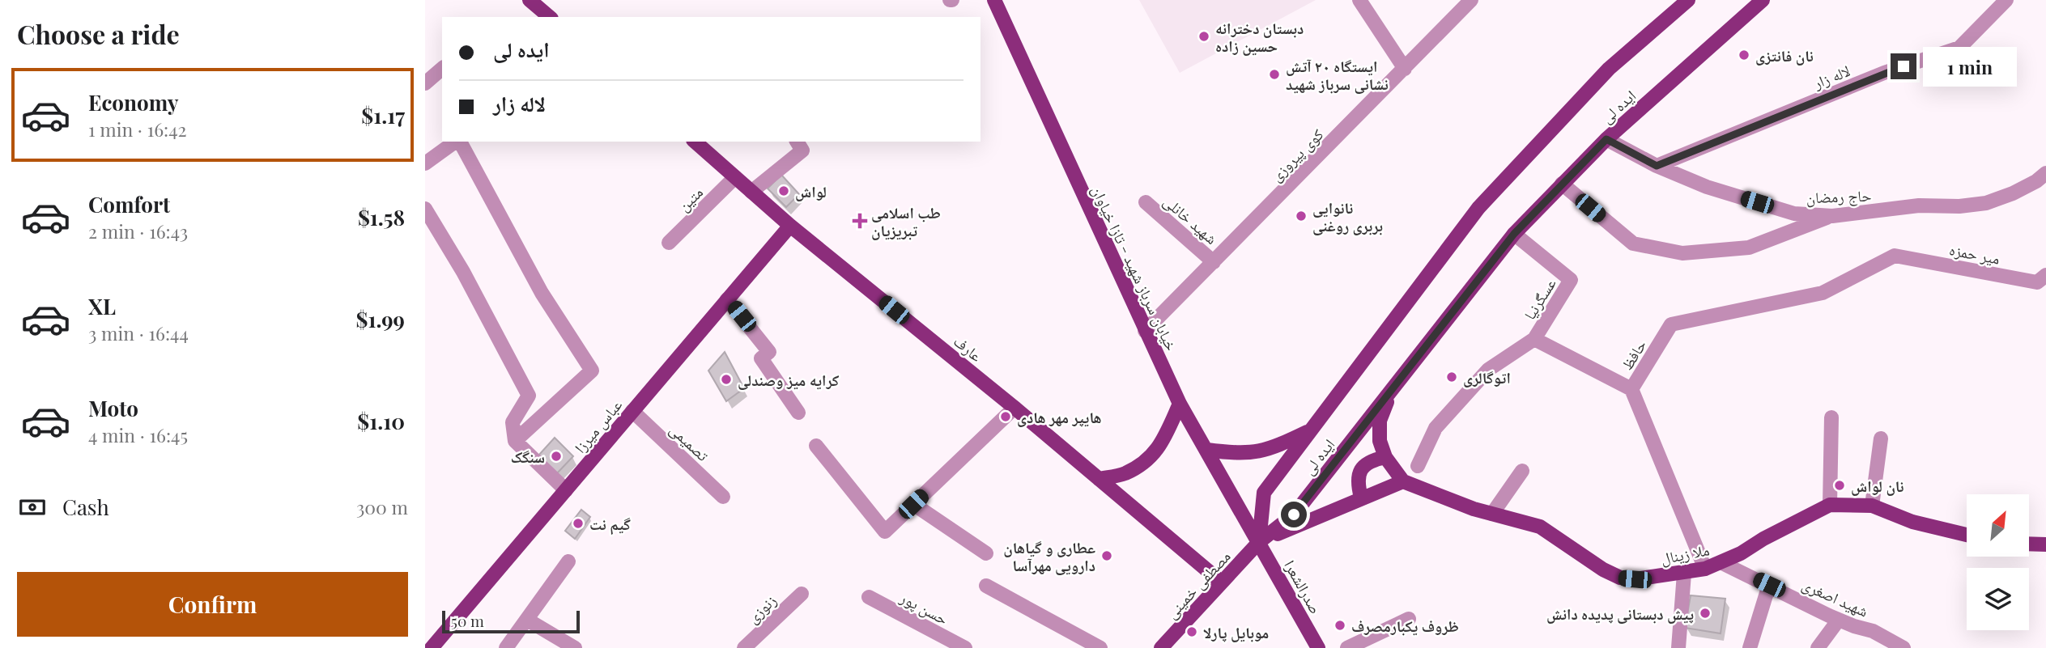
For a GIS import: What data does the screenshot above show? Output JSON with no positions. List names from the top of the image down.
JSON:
{
  "streets": {
    "main road": [
      "ایده لى",
      "خیابان سرباز شهید - تازا خیاوان",
      "عارف",
      "عباس میرزا",
      "ملا زینال",
      "مصطفی خمینی",
      "صدرالشعرا"
    ],
    "street": [
      "لاله زار",
      "کوی پیروزی",
      "حاج رمضان",
      "متین",
      "شهید خانلی",
      "میر حمزه",
      "عسگرنیا",
      "حافظ",
      "تصمیمی",
      "شهید اصغری",
      "حسن پور",
      "زنوزی"
    ]
  },
  "crossings": [
    ["لاله زار", "حاج رمضان"],
    ["ایده لى", "حاج رمضان"],
    ["ایده لى", "خیابان سرباز شهید - تازا خیاوان"],
    ["ایده لى", "عسگرنیا"],
    ["ایده لى", "مصطفی خمینی"],
    ["ایده لى", "صدرالشعرا"],
    ["کوی پیروزی", "شهید خانلی"],
    ["کوی پیروزی", "خیابان سرباز شهید - تازا خیاوان"],
    ["متین", "عارف"],
    ["میر حمزه", "حافظ"],
    ["خیابان سرباز شهید - تازا خیاوان", "مصطفی خمینی"],
    ["خیابان سرباز شهید - تازا خیاوان", "صدرالشعرا"],
    ["عسگرنیا", "حافظ"],
    ["عارف", "عباس میرزا"],
    ["عارف", "مصطفی خمینی"],
    ["عباس میرزا", "تصمیمی"],
    ["ملا زینال", "شهید اصغری"],
    ["مصطفی خمینی", "صدرالشعرا"]
  ],
  "places": {
    "other": [
      "دبستان دخترانه حسین زاده",
      "نان فانتزی",
      "ایستگاه ۲۰ آتش نشانی سرباز شهید",
      "لواش",
      "نانوایی بربری روغنی",
      "اتوگالری",
      "کرایه میز وصندلی",
      "هایپر مهر هادی",
      "سنگک",
      "نان لواش",
      "گیم نت",
      "عطاری و گیاهان دارویی مهرآسا",
      "پیش دبستانی پدیده دانش",
      "ظروف یکبارمصرف",
      "موبایل پارلا"
    ],
    "health": ["طب اسلامی تبریزیان"]
  },
  "scale_bar": "50 m",
  "north": "top right",
  "page": {
    "heading": "Choose a ride",
    "banner": ["ایده لى", "لاله زار"],
    "bubble": "1 min",
    "list": [
      {
        "name": "Economy",
        "note": "1 min · 16:42",
        "value": "$1.17"
      },
      {
        "name": "Comfort",
        "note": "2 min · 16:43",
        "value": "$1.58"
      },
      {
        "name": "XL",
        "note": "3 min · 16:44",
        "value": "$1.99"
      },
      {
        "name": "Moto",
        "note": "4 min · 16:45",
        "value": "$1.10"
      }
    ],
    "pay": ["Cash", "300 m"],
    "buttons": "Confirm",
    "scale": "50 m"
  }
}
